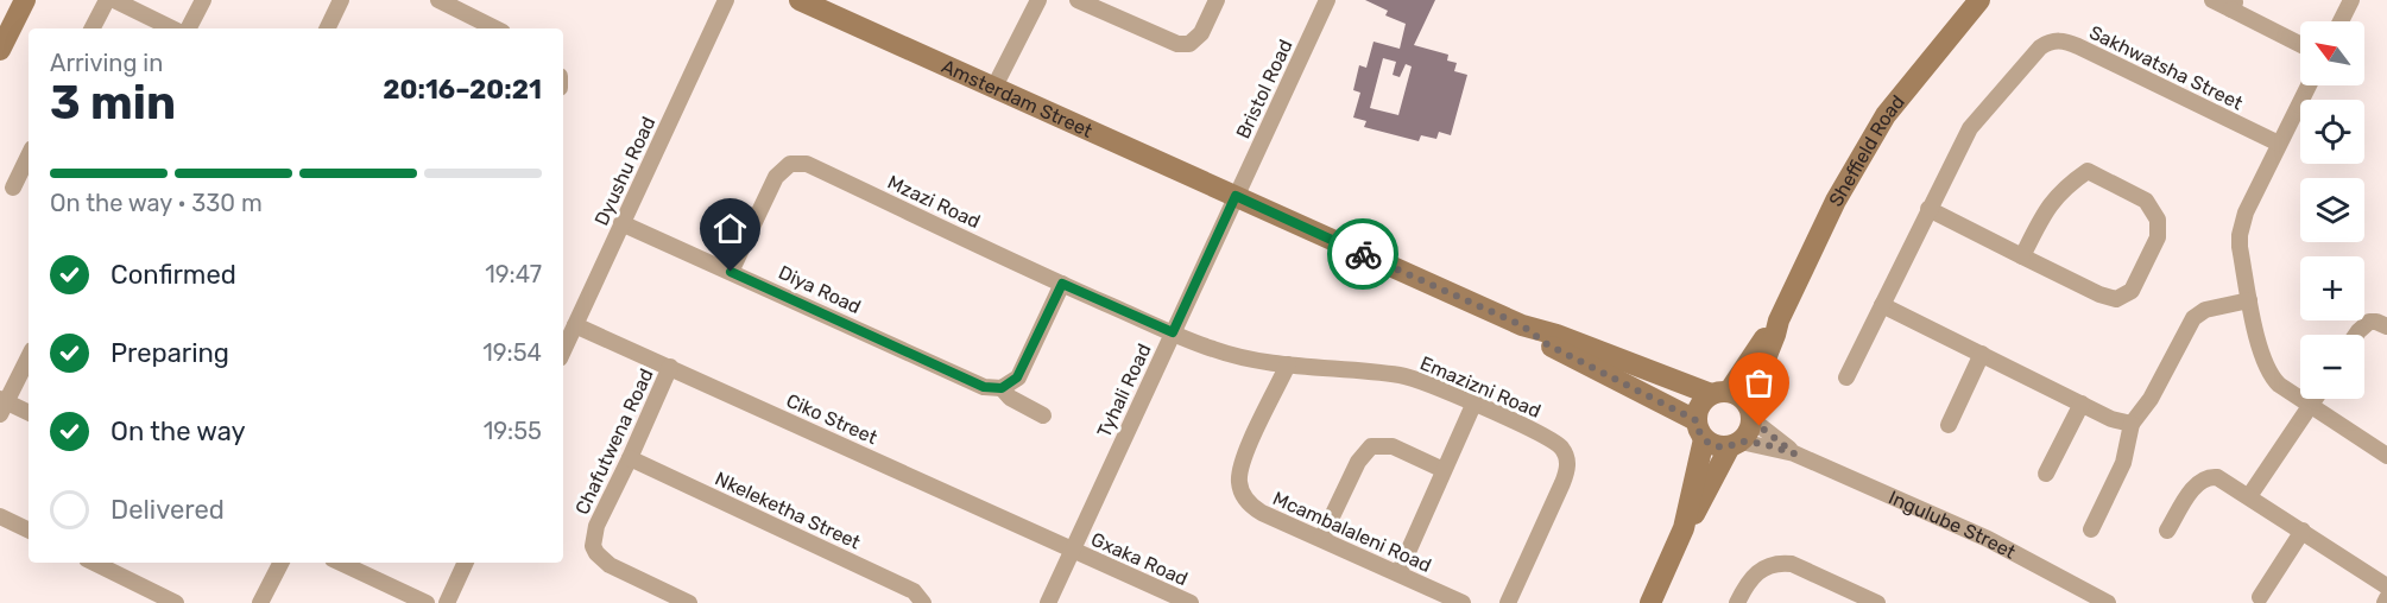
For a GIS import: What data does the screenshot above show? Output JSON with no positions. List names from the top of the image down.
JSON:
{
  "streets": {
    "street": [
      "Sakhwatsha Street",
      "Bristol Road",
      "Amsterdam Street",
      "Sheffield Road",
      "Dyushu Road",
      "Mzazi Road",
      "Diya Road",
      "Emazizni Road",
      "Tyhali Road",
      "Ciko Street",
      "Chafutwena Road",
      "Nkeleketha Street",
      "Ingulube Street",
      "Mcambalaleni Road",
      "Gxaka Road"
    ]
  },
  "crossings": [
    ["Bristol Road", "Amsterdam Street"],
    ["Bristol Road", "Tyhali Road"],
    ["Amsterdam Street", "Tyhali Road"],
    ["Sheffield Road", "Ingulube Street"],
    ["Dyushu Road", "Diya Road"],
    ["Dyushu Road", "Ciko Street"],
    ["Mzazi Road", "Diya Road"],
    ["Mzazi Road", "Emazizni Road"],
    ["Mzazi Road", "Tyhali Road"],
    ["Emazizni Road", "Tyhali Road"],
    ["Emazizni Road", "Mcambalaleni Road"],
    ["Tyhali Road", "Ciko Street"],
    ["Tyhali Road", "Gxaka Road"],
    ["Ciko Street", "Chafutwena Road"],
    ["Ciko Street", "Gxaka Road"],
    ["Chafutwena Road", "Nkeleketha Street"]
  ],
  "north": "top left",
  "page": {
    "map_buttons": ["+", "−"],
    "heading": ["3 min", "Arriving in", "20:16–20:21"],
    "bar": "On the way · 330 m",
    "list": [
      ["Confirmed", "19:47"],
      ["Preparing", "19:54"],
      ["On the way", "19:55"],
      "Delivered"
    ]
  }
}
